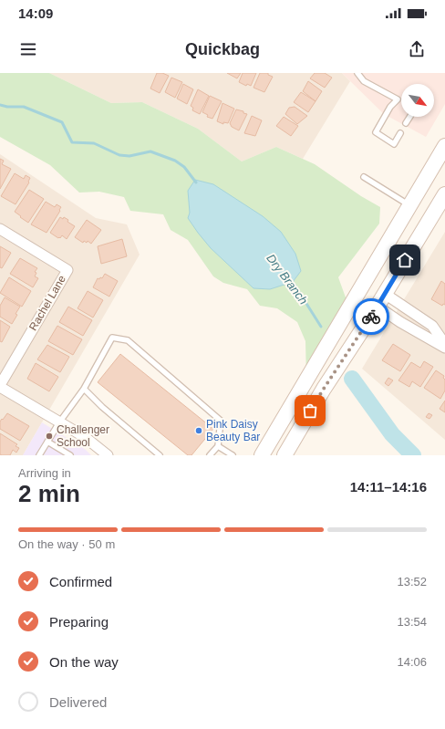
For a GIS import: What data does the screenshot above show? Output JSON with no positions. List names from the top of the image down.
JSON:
{
  "streets": {
    "street": ["Rachel Lane"]
  },
  "water": ["Dry Branch"],
  "places": ["Pink Daisy Beauty Bar", "Challenger School"],
  "north": "bottom right",
  "page": {
    "status": "14:09",
    "header": "Quickbag",
    "heading": ["2 min", "Arriving in", "14:11–14:16"],
    "bar": "On the way · 50 m",
    "list": [
      ["Confirmed", "13:52"],
      ["Preparing", "13:54"],
      ["On the way", "14:06"],
      "Delivered"
    ]
  }
}
